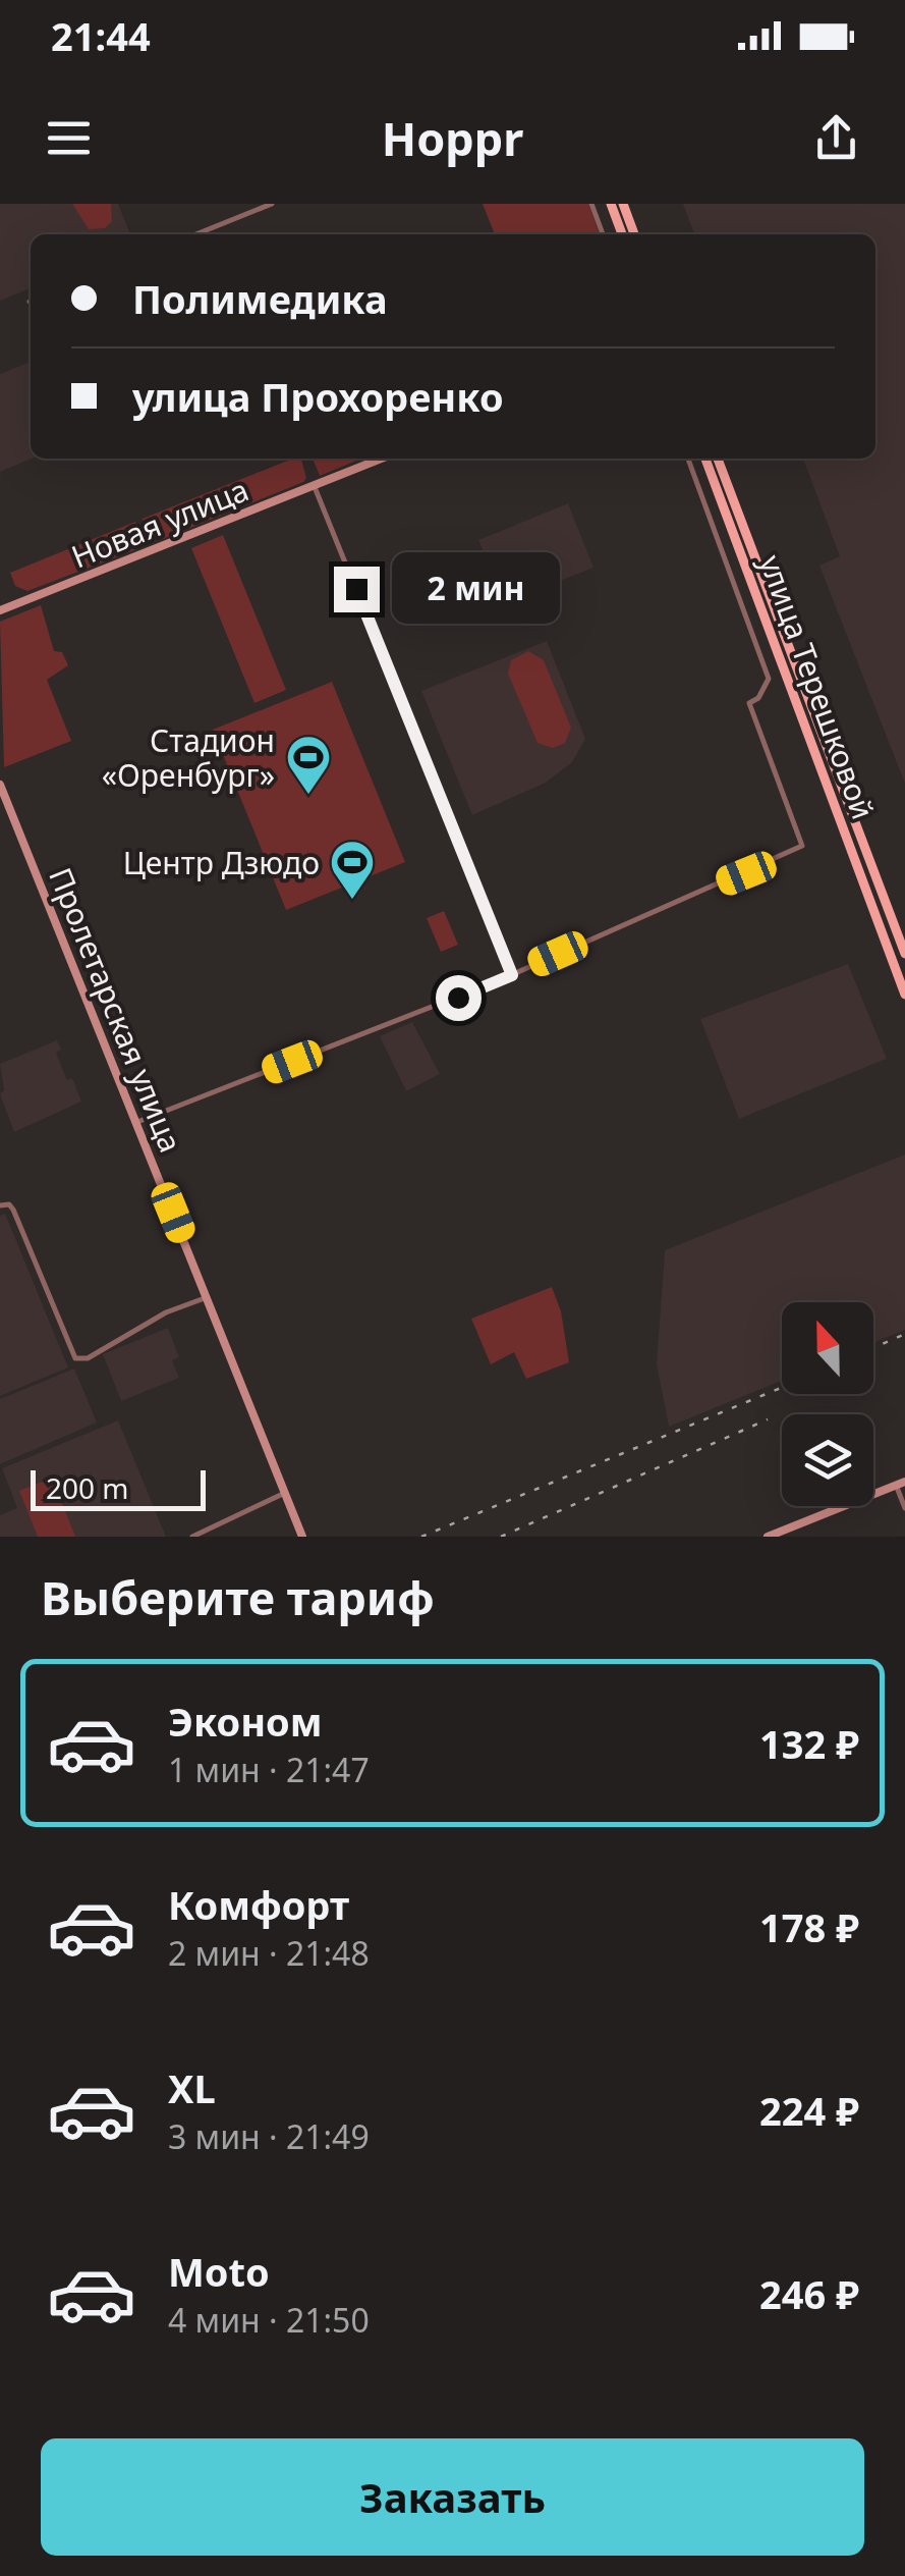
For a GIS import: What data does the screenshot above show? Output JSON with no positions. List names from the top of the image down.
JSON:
{
  "streets": {
    "main road": ["Новая улица", "улица Терешковой", "Пролетарская улица"]
  },
  "places": {
    "sports": ["Стадион «Оренбург»", "Центр Дзюдо"]
  },
  "scale_bar": "200 m",
  "north": "top",
  "page": {
    "status": "21:44",
    "header": "Hoppr",
    "banner": ["Полимедика", "улица Прохоренко"],
    "bubble": "2 мин",
    "scale": "200 m",
    "heading": "Выберите тариф",
    "list": [
      {
        "name": "Эконом",
        "note": "1 мин · 21:47",
        "value": "132 ₽"
      },
      {
        "name": "Комфорт",
        "note": "2 мин · 21:48",
        "value": "178 ₽"
      },
      {
        "name": "XL",
        "note": "3 мин · 21:49",
        "value": "224 ₽"
      },
      {
        "name": "Moto",
        "note": "4 мин · 21:50",
        "value": "246 ₽"
      }
    ],
    "buttons": "Заказать"
  }
}
